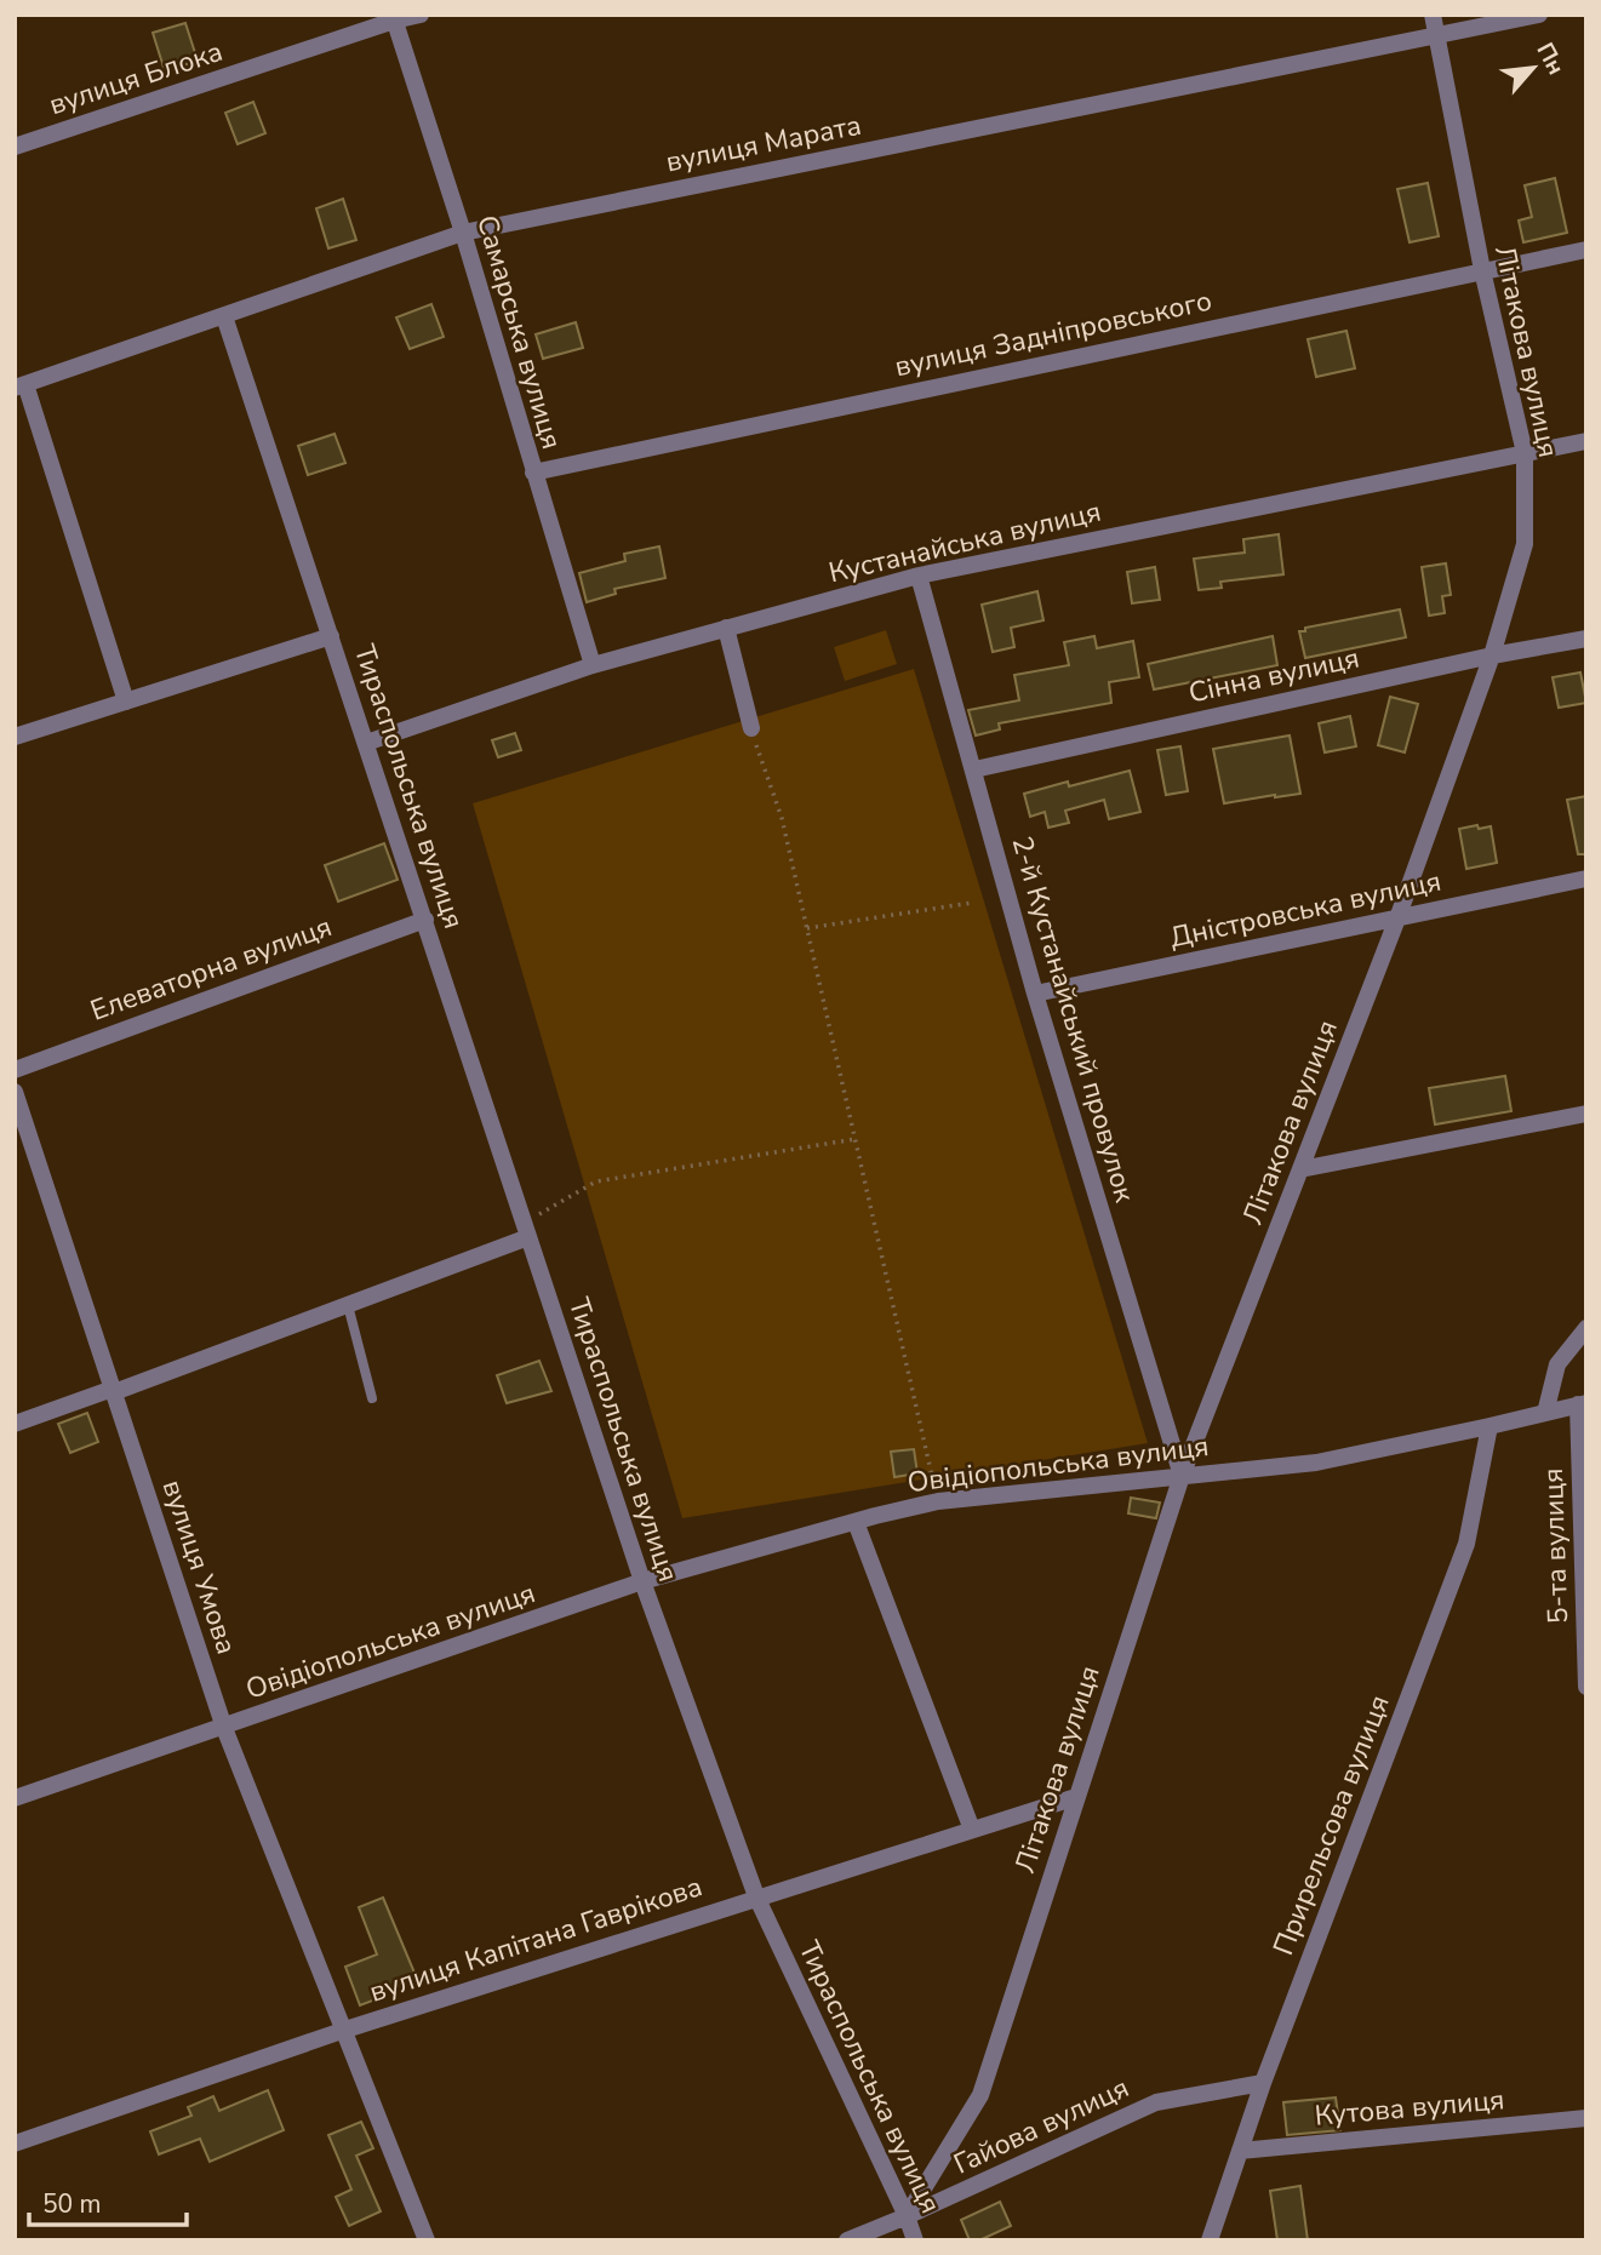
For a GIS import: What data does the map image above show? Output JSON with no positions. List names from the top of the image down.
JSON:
{
  "streets": {
    "street": [
      "вулиця Блока",
      "вулиця Марата",
      "Самарська вулиця",
      "вулиця Задніпровського",
      "Літакова вулиця",
      "Кустанайська вулиця",
      "Сінна вулиця",
      "Тираспольська вулиця",
      "Дністровська вулиця",
      "Елеваторна вулиця",
      "2-й Кустанайський провулок",
      "Овідіопольська вулиця",
      "5-та вулиця",
      "вулиця Умова",
      "Прирельсова вулиця",
      "вулиця Капітана Гаврікова",
      "Кутова вулиця",
      "Гайова вулиця"
    ]
  },
  "crossings": [
    ["вулиця Блока", "Самарська вулиця"],
    ["вулиця Марата", "Самарська вулиця"],
    ["вулиця Марата", "Літакова вулиця"],
    ["вулиця Марата", "Тираспольська вулиця"],
    ["Самарська вулиця", "вулиця Задніпровського"],
    ["Самарська вулиця", "Кустанайська вулиця"],
    ["вулиця Задніпровського", "Літакова вулиця"],
    ["Літакова вулиця", "Кустанайська вулиця"],
    ["Літакова вулиця", "Сінна вулиця"],
    ["Літакова вулиця", "Тираспольська вулиця"],
    ["Літакова вулиця", "Дністровська вулиця"],
    ["Літакова вулиця", "2-й Кустанайський провулок"],
    ["Літакова вулиця", "Овідіопольська вулиця"],
    ["Літакова вулиця", "вулиця Капітана Гаврікова"],
    ["Літакова вулиця", "Гайова вулиця"],
    ["Кустанайська вулиця", "Тираспольська вулиця"],
    ["Кустанайська вулиця", "2-й Кустанайський провулок"],
    ["Сінна вулиця", "2-й Кустанайський провулок"],
    ["Тираспольська вулиця", "Елеваторна вулиця"],
    ["Тираспольська вулиця", "Овідіопольська вулиця"],
    ["Тираспольська вулиця", "вулиця Капітана Гаврікова"],
    ["Тираспольська вулиця", "Гайова вулиця"],
    ["Дністровська вулиця", "2-й Кустанайський провулок"],
    ["2-й Кустанайський провулок", "Овідіопольська вулиця"],
    ["Овідіопольська вулиця", "5-та вулиця"],
    ["Овідіопольська вулиця", "вулиця Умова"],
    ["Овідіопольська вулиця", "Прирельсова вулиця"],
    ["вулиця Умова", "вулиця Капітана Гаврікова"],
    ["Прирельсова вулиця", "Кутова вулиця"],
    ["Прирельсова вулиця", "Гайова вулиця"]
  ],
  "scale_bar": "50 m",
  "north": "top right"
}
